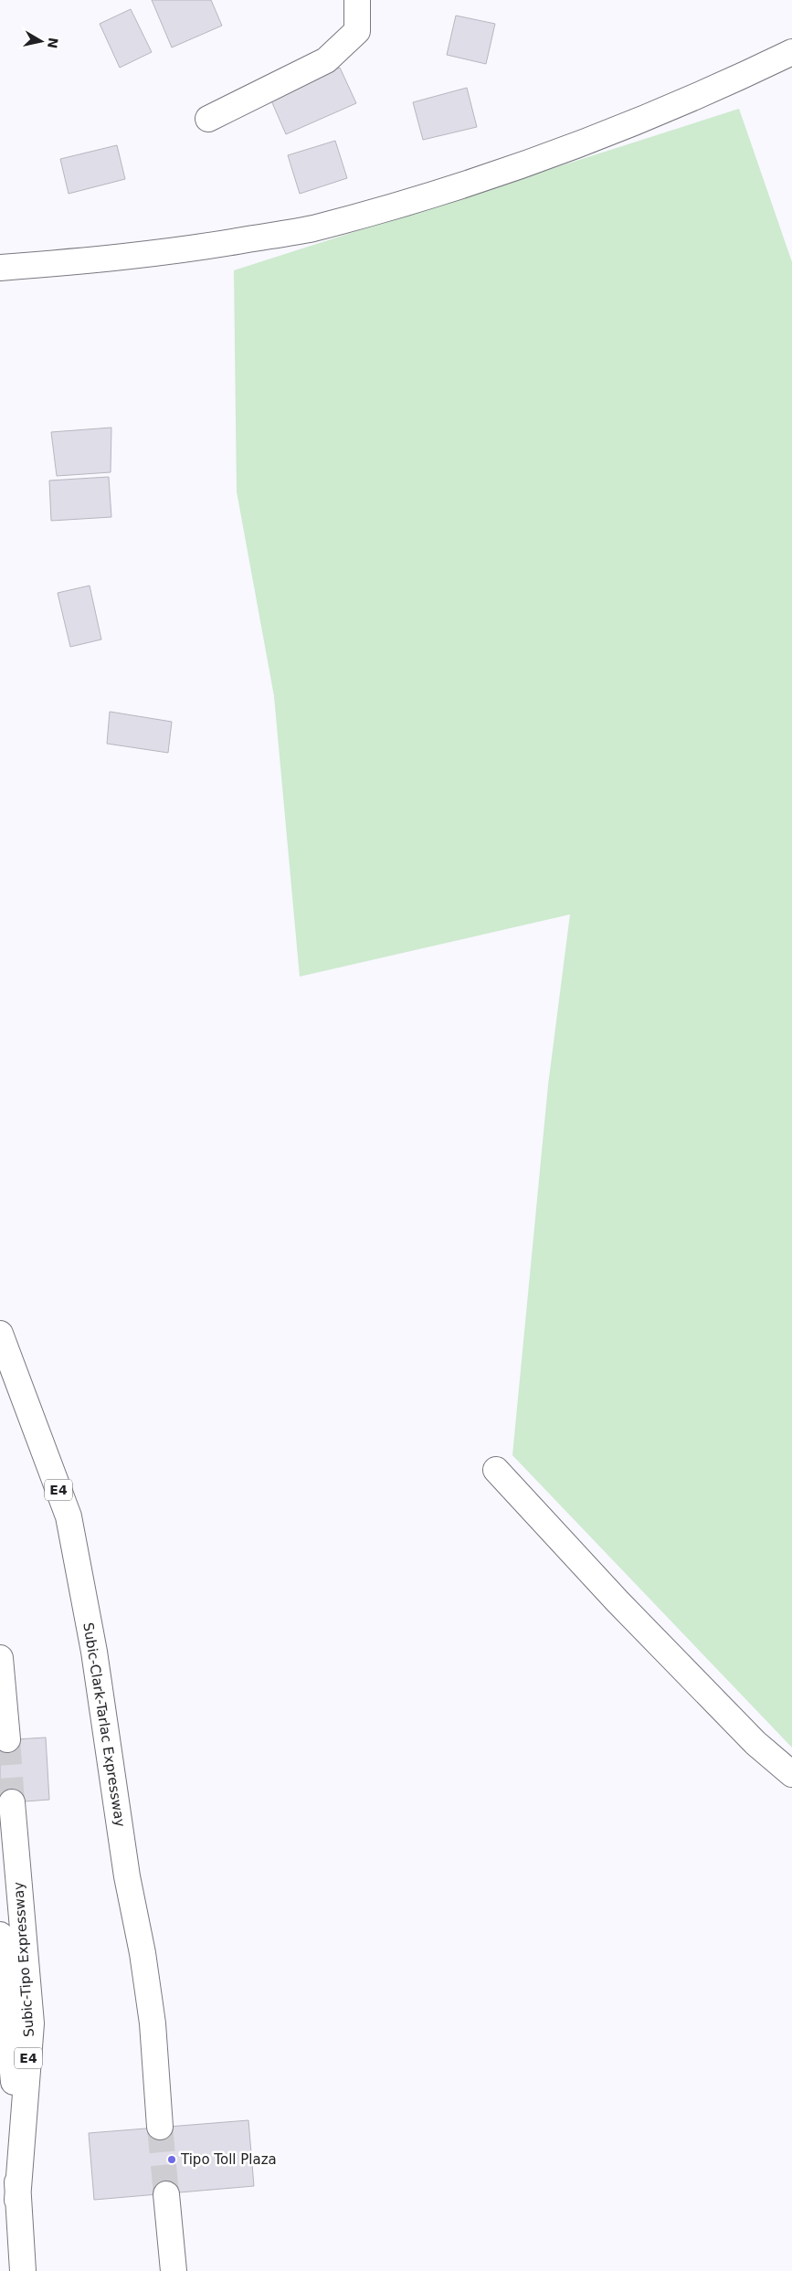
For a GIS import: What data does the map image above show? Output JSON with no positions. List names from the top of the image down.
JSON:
{
  "streets": {
    "main road": ["E4", "Subic-Clark-Tarlac Expressway", "Subic-Tipo Expressway"]
  },
  "places": ["Tipo Toll Plaza"],
  "north": "right"
}
